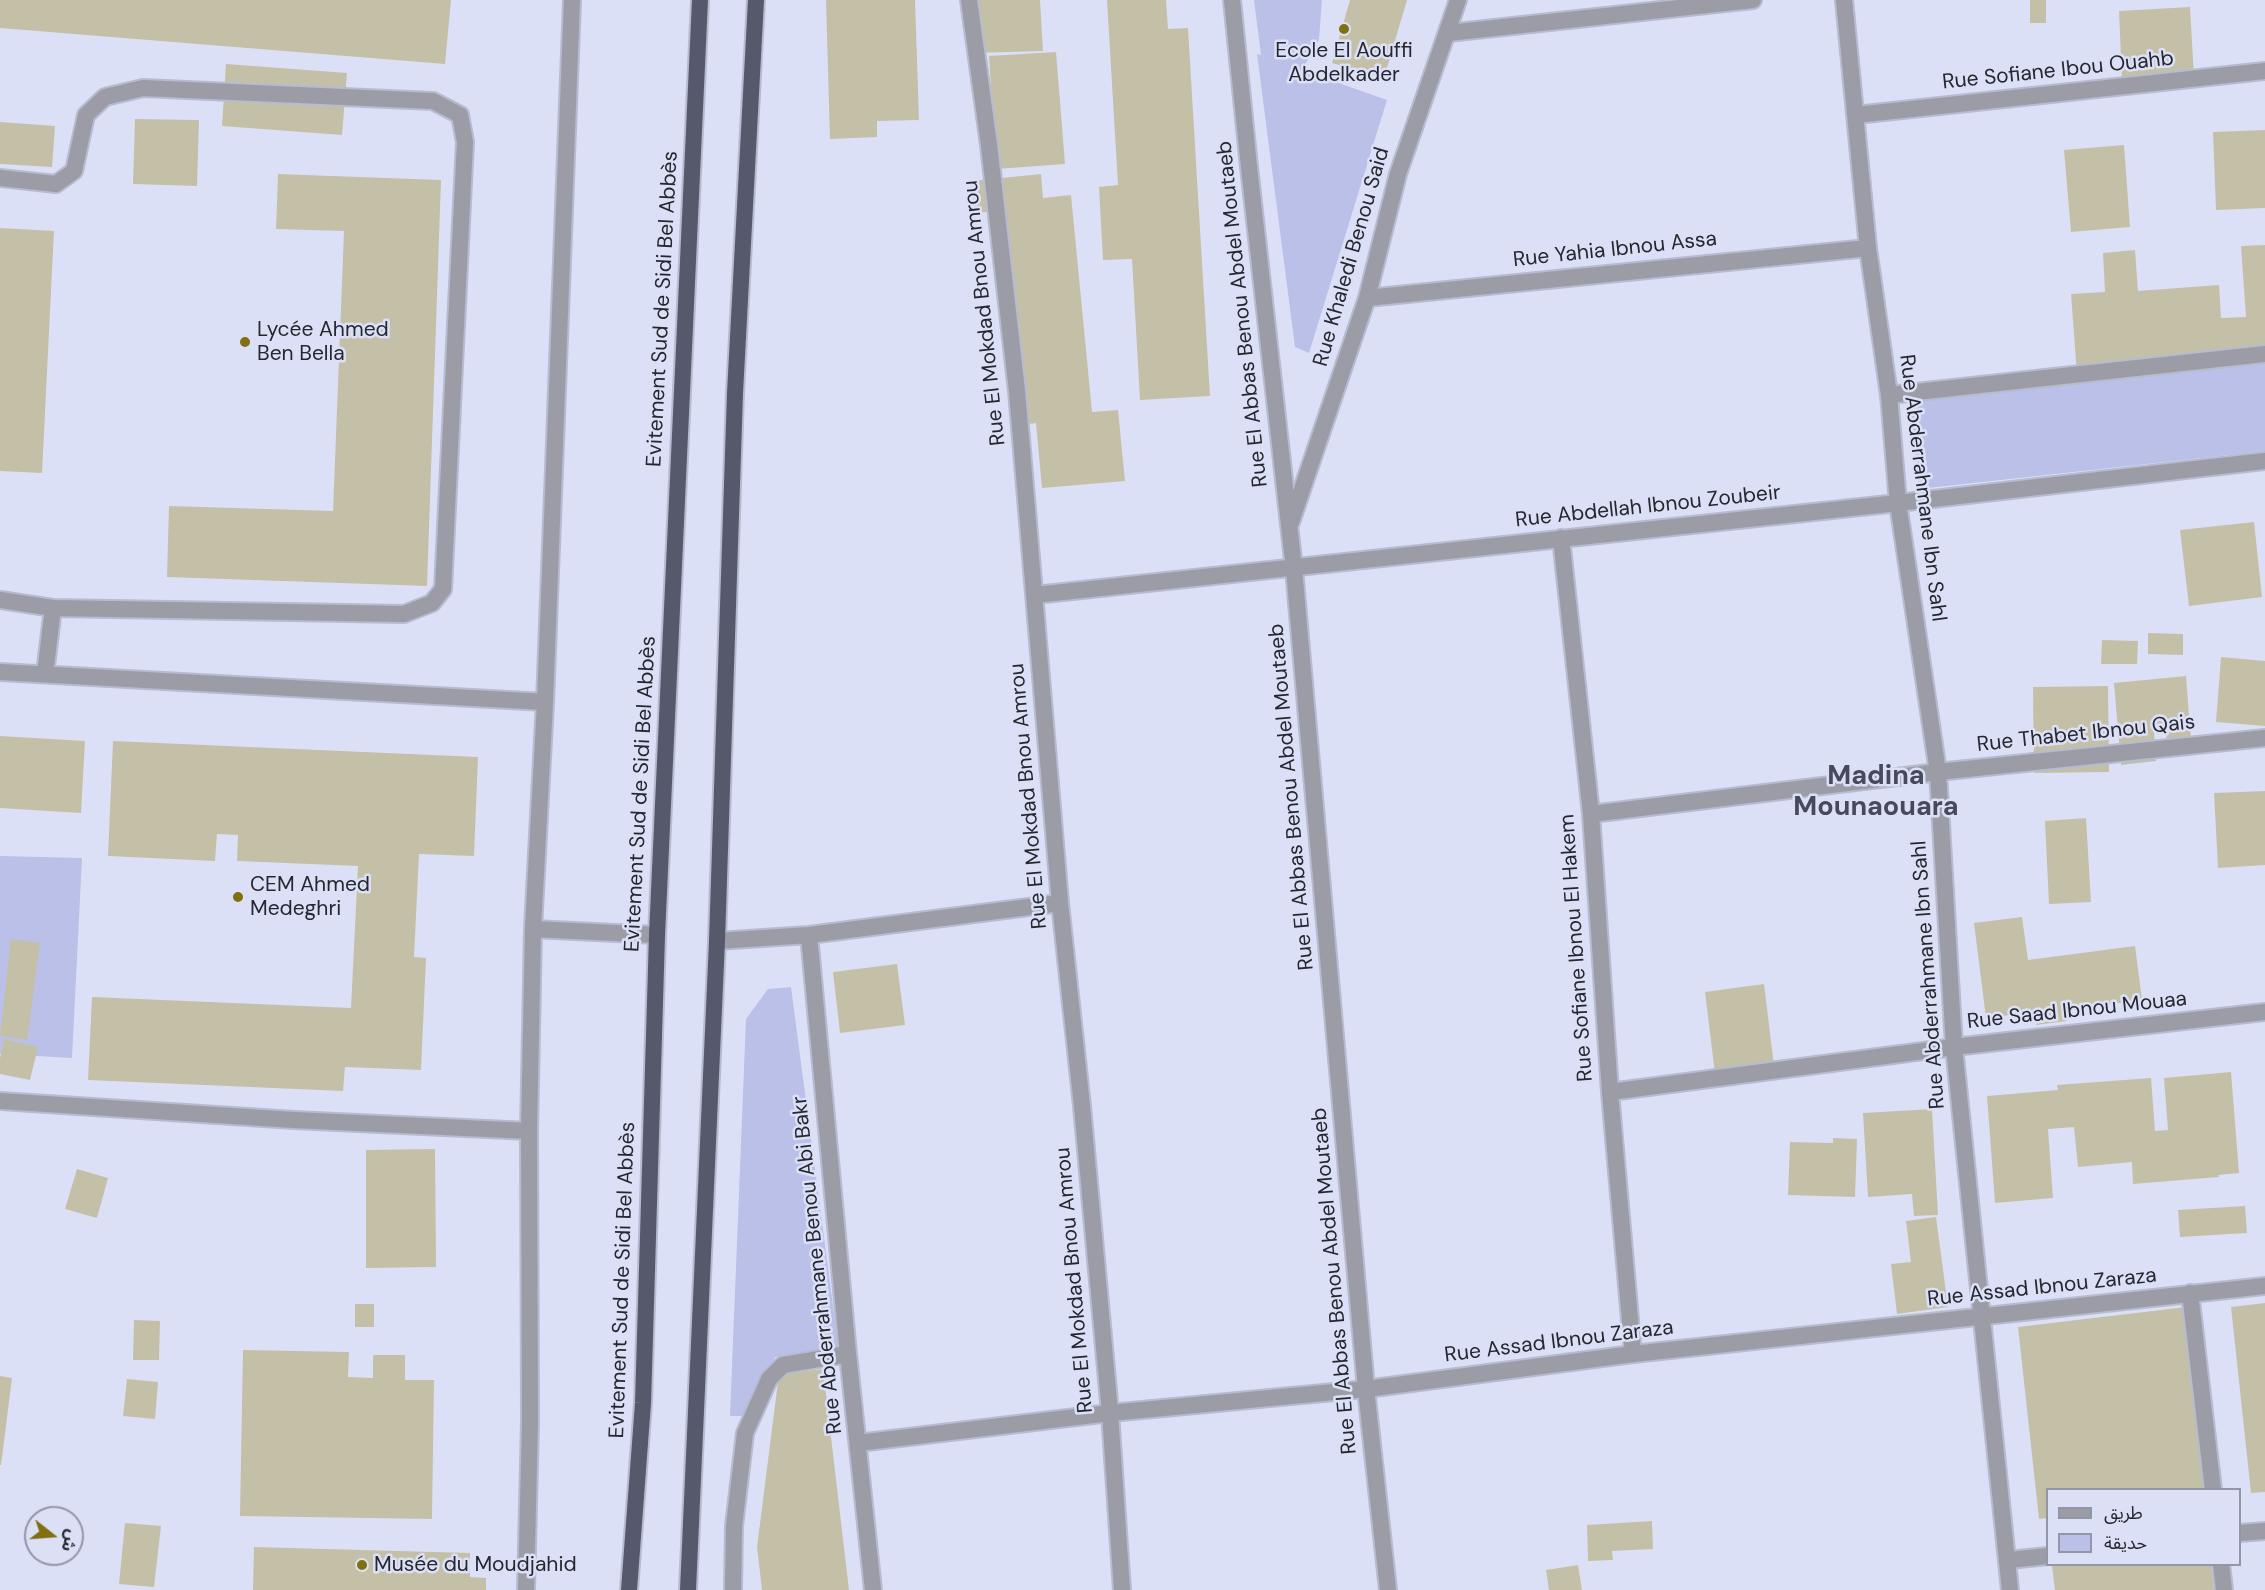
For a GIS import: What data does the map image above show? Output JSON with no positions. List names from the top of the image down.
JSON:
{
  "streets": {
    "highway": ["Evitement Sud de Sidi Bel Abbès"],
    "street": [
      "Rue Sofiane Ibou Ouahb",
      "Rue Yahia Ibnou Assa",
      "Rue Khaledi Benou Said",
      "Rue El Mokdad Bnou Amrou",
      "Rue El Abbas Benou Abdel Moutaeb",
      "Rue Abderrahmane Ibn Sahl",
      "Rue Abdellah Ibnou Zoubeir",
      "Rue Thabet Ibnou Qais",
      "Rue Sofiane Ibnou El Hakem",
      "Rue Saad Ibnou Mouaa",
      "Rue Abderrahmane Benou Abi Bakr",
      "Rue Assad Ibnou Zaraza"
    ]
  },
  "crossings": [
    ["Rue Sofiane Ibou Ouahb", "Rue Abderrahmane Ibn Sahl"],
    ["Rue Yahia Ibnou Assa", "Rue Khaledi Benou Said"],
    ["Rue Yahia Ibnou Assa", "Rue Abderrahmane Ibn Sahl"],
    ["Rue Khaledi Benou Said", "Rue El Abbas Benou Abdel Moutaeb"],
    ["Rue El Mokdad Bnou Amrou", "Rue Abdellah Ibnou Zoubeir"],
    ["Rue El Mokdad Bnou Amrou", "Rue Assad Ibnou Zaraza"],
    ["Rue El Abbas Benou Abdel Moutaeb", "Rue Abdellah Ibnou Zoubeir"],
    ["Rue El Abbas Benou Abdel Moutaeb", "Rue Assad Ibnou Zaraza"],
    ["Rue Abderrahmane Ibn Sahl", "Rue Abdellah Ibnou Zoubeir"],
    ["Rue Abderrahmane Ibn Sahl", "Rue Thabet Ibnou Qais"],
    ["Rue Abderrahmane Ibn Sahl", "Rue Saad Ibnou Mouaa"],
    ["Rue Abderrahmane Ibn Sahl", "Rue Assad Ibnou Zaraza"],
    ["Rue Abdellah Ibnou Zoubeir", "Rue Sofiane Ibnou El Hakem"],
    ["Rue Thabet Ibnou Qais", "Rue Sofiane Ibnou El Hakem"],
    ["Rue Sofiane Ibnou El Hakem", "Rue Saad Ibnou Mouaa"],
    ["Rue Sofiane Ibnou El Hakem", "Rue Assad Ibnou Zaraza"],
    ["Rue Abderrahmane Benou Abi Bakr", "Rue Assad Ibnou Zaraza"]
  ],
  "districts": ["Madina Mounaouara"],
  "places": [
    "Ecole El Aouffi Abdelkader",
    "Lycée Ahmed Ben Bella",
    "CEM Ahmed Medeghri",
    "Musée du Moudjahid"
  ],
  "legend": ["طريق", "حديقة"],
  "north": "right"
}
